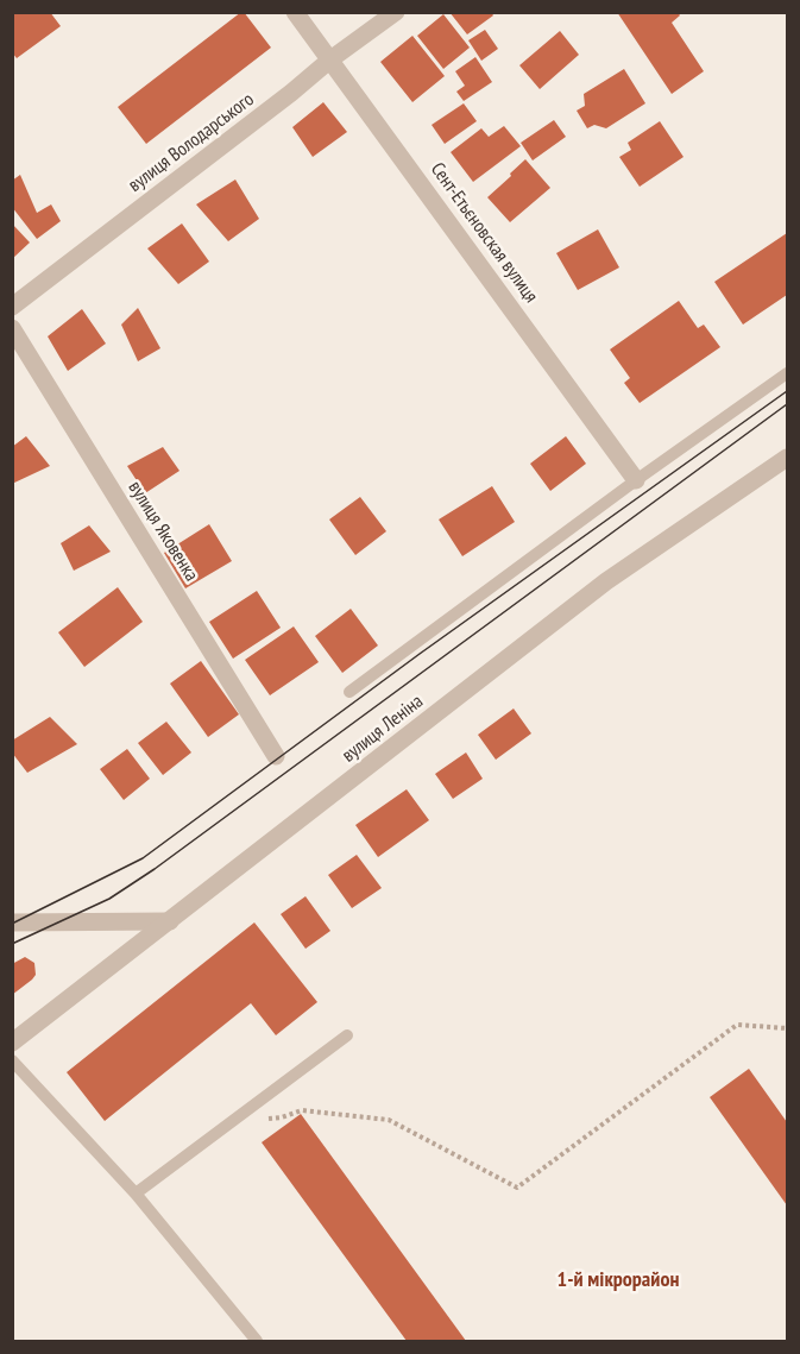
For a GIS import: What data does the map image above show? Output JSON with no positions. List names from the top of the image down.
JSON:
{
  "streets": {
    "street": [
      "вулиця Володарського",
      "Сент-Етьєновская вулиця",
      "вулиця Яковенка",
      "вулиця Леніна"
    ]
  },
  "crossings": [
    ["вулиця Володарського", "Сент-Етьєновская вулиця"]
  ],
  "districts": ["1-й мікрорайон"]
}
